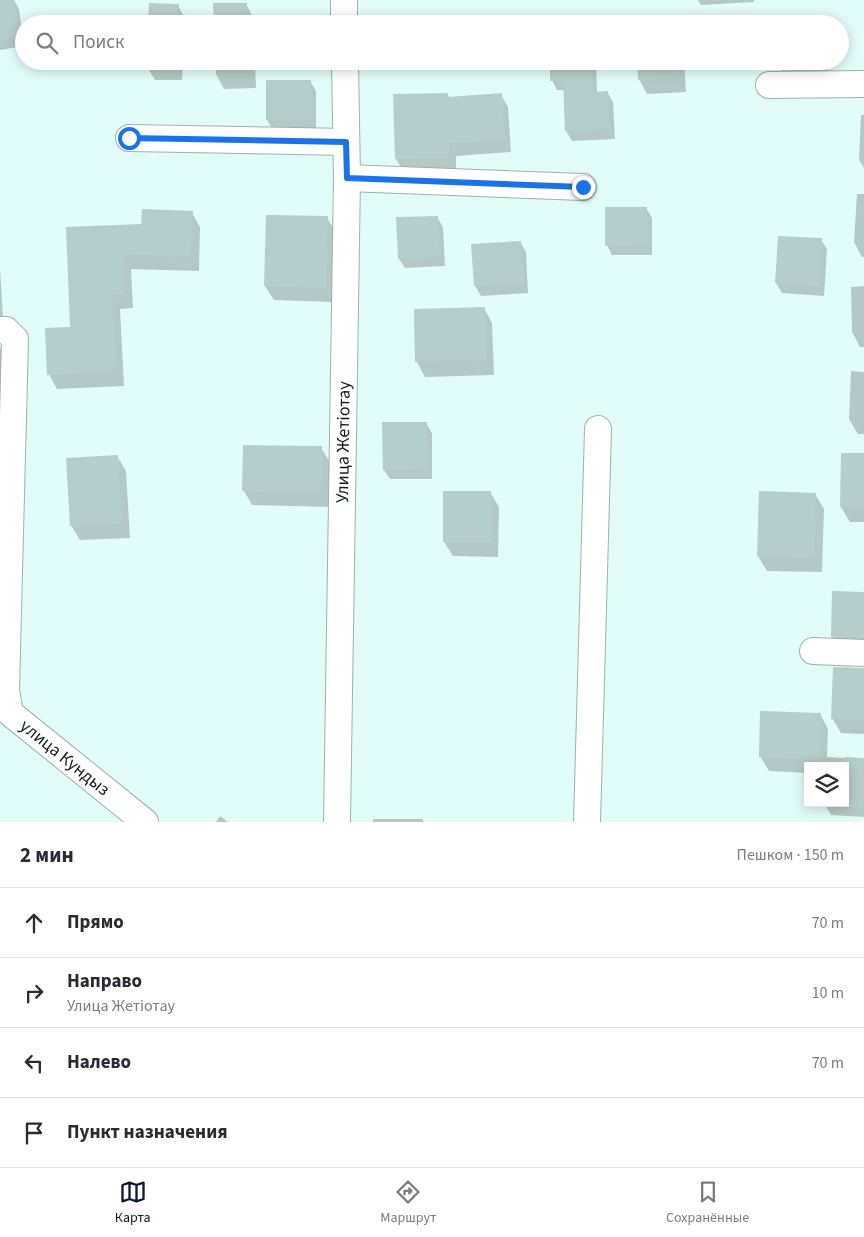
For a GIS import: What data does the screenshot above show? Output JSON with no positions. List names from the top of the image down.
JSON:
{
  "streets": {
    "street": ["Улица Жетіотау", "улица Кундыз"]
  },
  "page": {
    "search": "Поиск",
    "heading": ["2 мин", "Пешком · 150 m"],
    "list": [
      ["Прямо", "70 m"],
      ["Направо", "Улица Жетіотау", "10 m"],
      ["Налево", "70 m"],
      "Пункт назначения"
    ],
    "nav": ["Карта", "Маршрут", "Сохранённые"]
  }
}
